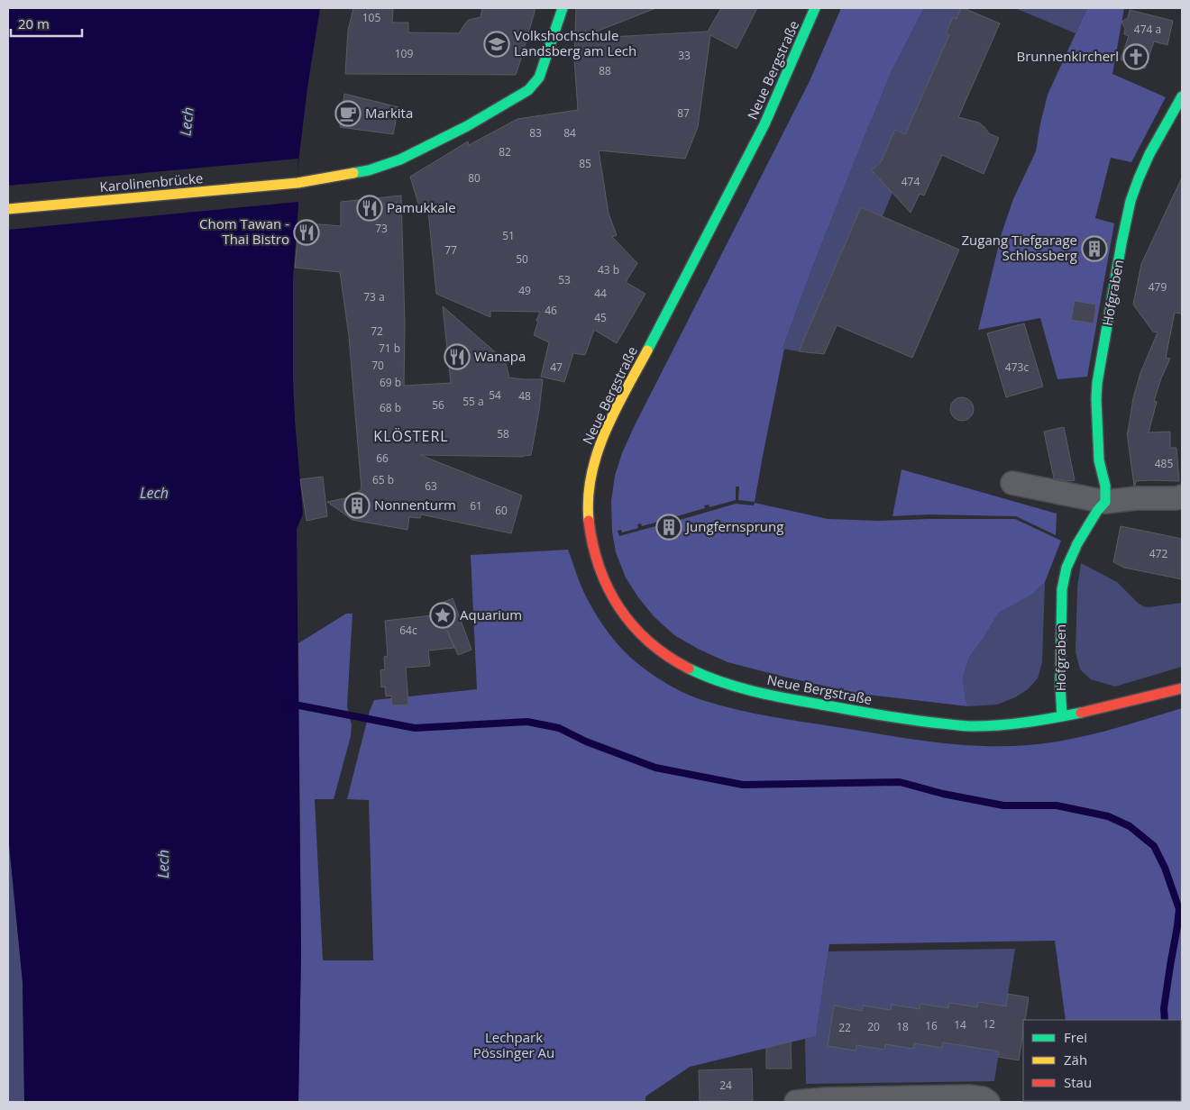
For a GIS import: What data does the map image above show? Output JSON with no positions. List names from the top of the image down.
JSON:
{
  "streets": {
    "main road": ["Neue Bergstraße", "Karolinenbrücke", "Hofgraben"]
  },
  "crossings": [
    ["Neue Bergstraße", "Hofgraben"]
  ],
  "districts": ["KLÖSTERL"],
  "water": ["Lech"],
  "parks": ["Lechpark Pössinger Au"],
  "places": {
    "school or university": ["Volkshochschule Landsberg am Lech"],
    "church": ["Brunnenkircherl"],
    "cafe": ["Markita"],
    "restaurant": ["Pamukkale", "Chom Tawan - Thai Bistro", "Wanapa"],
    "building": ["Zugang Tiefgarage Schlossberg", "Nonnenturm", "Jungfernsprung"],
    "place": ["Aquarium"]
  },
  "house_numbers": [
    "105",
    "474 a",
    "109",
    "33",
    "88",
    "87",
    "83",
    "84",
    "82",
    "85",
    "80",
    "474",
    "73",
    "51",
    "77",
    "50",
    "43 b",
    "53",
    "479",
    "49",
    "44",
    "73 a",
    "46",
    "45",
    "72",
    "71 b",
    "70",
    "47",
    "473c",
    "69 b",
    "54",
    "48",
    "55 a",
    "56",
    "68 b",
    "58",
    "66",
    "485",
    "65 b",
    "63",
    "61",
    "60",
    "472",
    "64c",
    "12",
    "14",
    "16",
    "20",
    "18",
    "22",
    "24"
  ],
  "legend": ["Frei", "Zäh", "Stau"],
  "scale_bar": "20 m"
}
